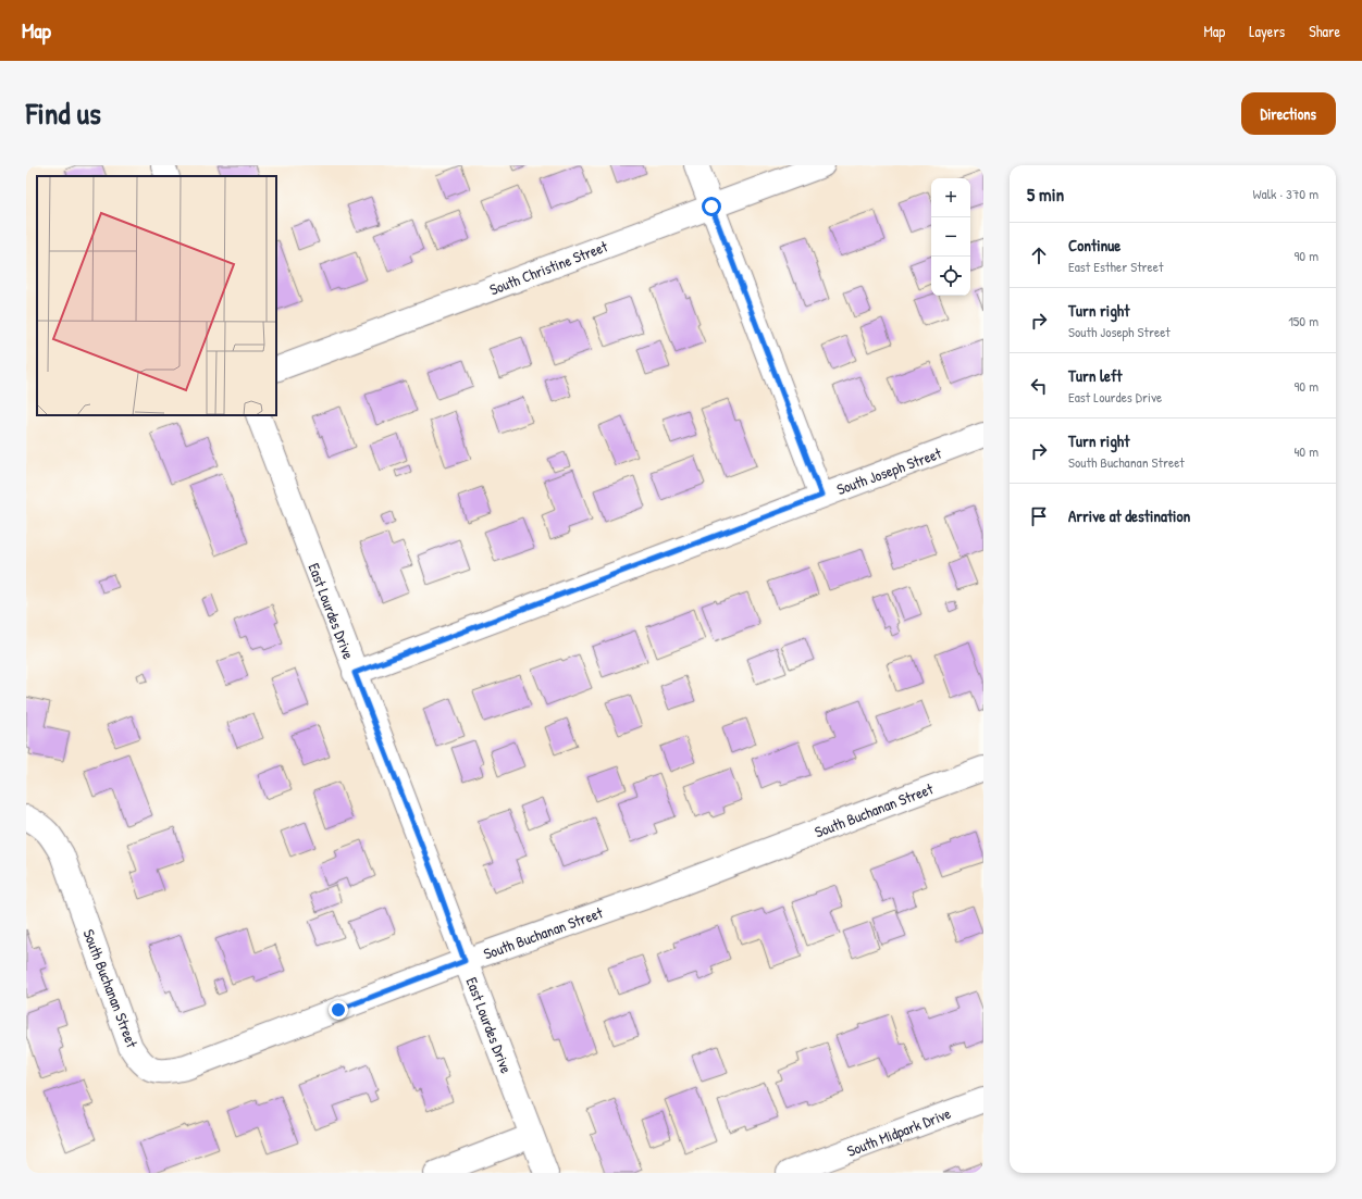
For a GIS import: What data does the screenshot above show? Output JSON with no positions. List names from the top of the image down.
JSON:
{
  "streets": {
    "street": [
      "South Christine Street",
      "South Joseph Street",
      "East Lourdes Drive",
      "South Buchanan Street",
      "South Midpark Drive"
    ]
  },
  "crossings": [
    ["South Joseph Street", "East Lourdes Drive"],
    ["East Lourdes Drive", "South Buchanan Street"]
  ],
  "page": {
    "header": "Map",
    "nav": ["Map", "Layers", "Share"],
    "title": "Find us",
    "buttons": "Directions",
    "heading": ["5 min", "Walk · 370 m"],
    "map_buttons": ["+", "−"],
    "list": [
      ["Continue", "East Esther Street", "90 m"],
      ["Turn right", "South Joseph Street", "150 m"],
      ["Turn left", "East Lourdes Drive", "90 m"],
      ["Turn right", "South Buchanan Street", "40 m"],
      "Arrive at destination"
    ]
  }
}
